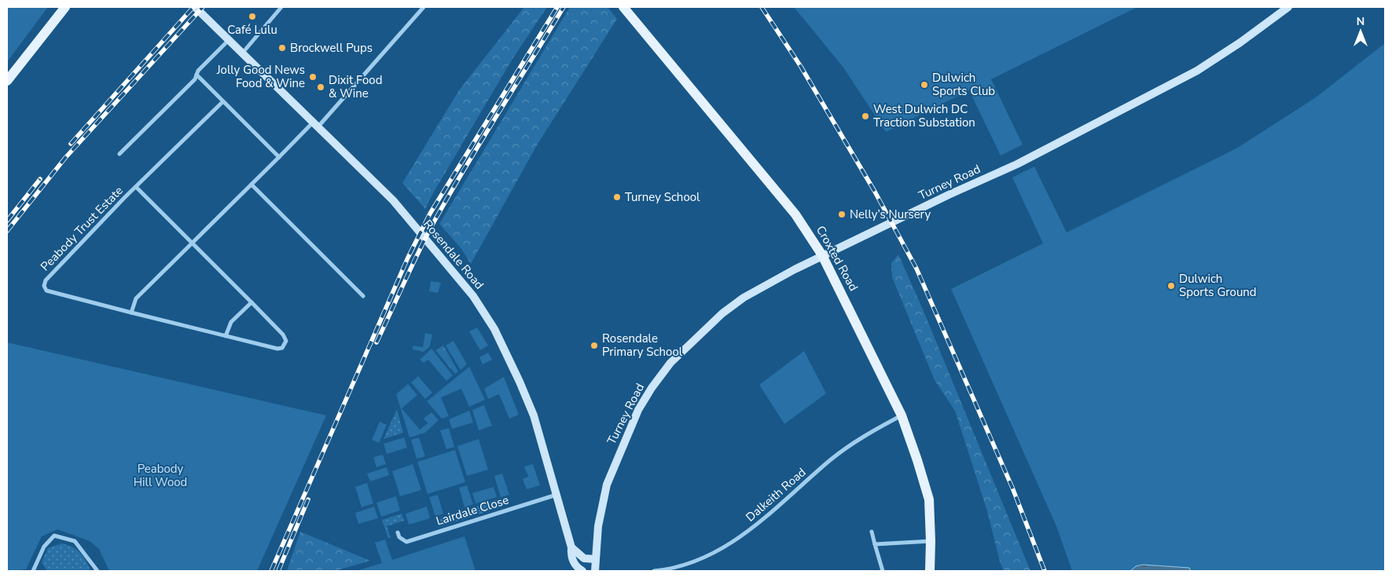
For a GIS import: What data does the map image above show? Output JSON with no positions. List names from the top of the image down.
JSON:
{
  "streets": {
    "main road": ["Croxted Road"],
    "street": [
      "Turney Road",
      "Peabody Trust Estate",
      "Rosendale Road",
      "Dalkeith Road",
      "Lairdale Close"
    ]
  },
  "crossings": [
    ["Turney Road", "Croxted Road"],
    ["Rosendale Road", "Lairdale Close"],
    ["Croxted Road", "Dalkeith Road"]
  ],
  "parks": ["Peabody Hill Wood"],
  "places": [
    "Café Lulu",
    "Brockwell Pups",
    "Jolly Good News Food & Wine",
    "Dulwich Sports Club",
    "Dixit Food & Wine",
    "West Dulwich DC Traction Substation",
    "Turney School",
    "Nelly’s Nursery",
    "Dulwich Sports Ground",
    "Rosendale Primary School"
  ],
  "north": "top"
}
